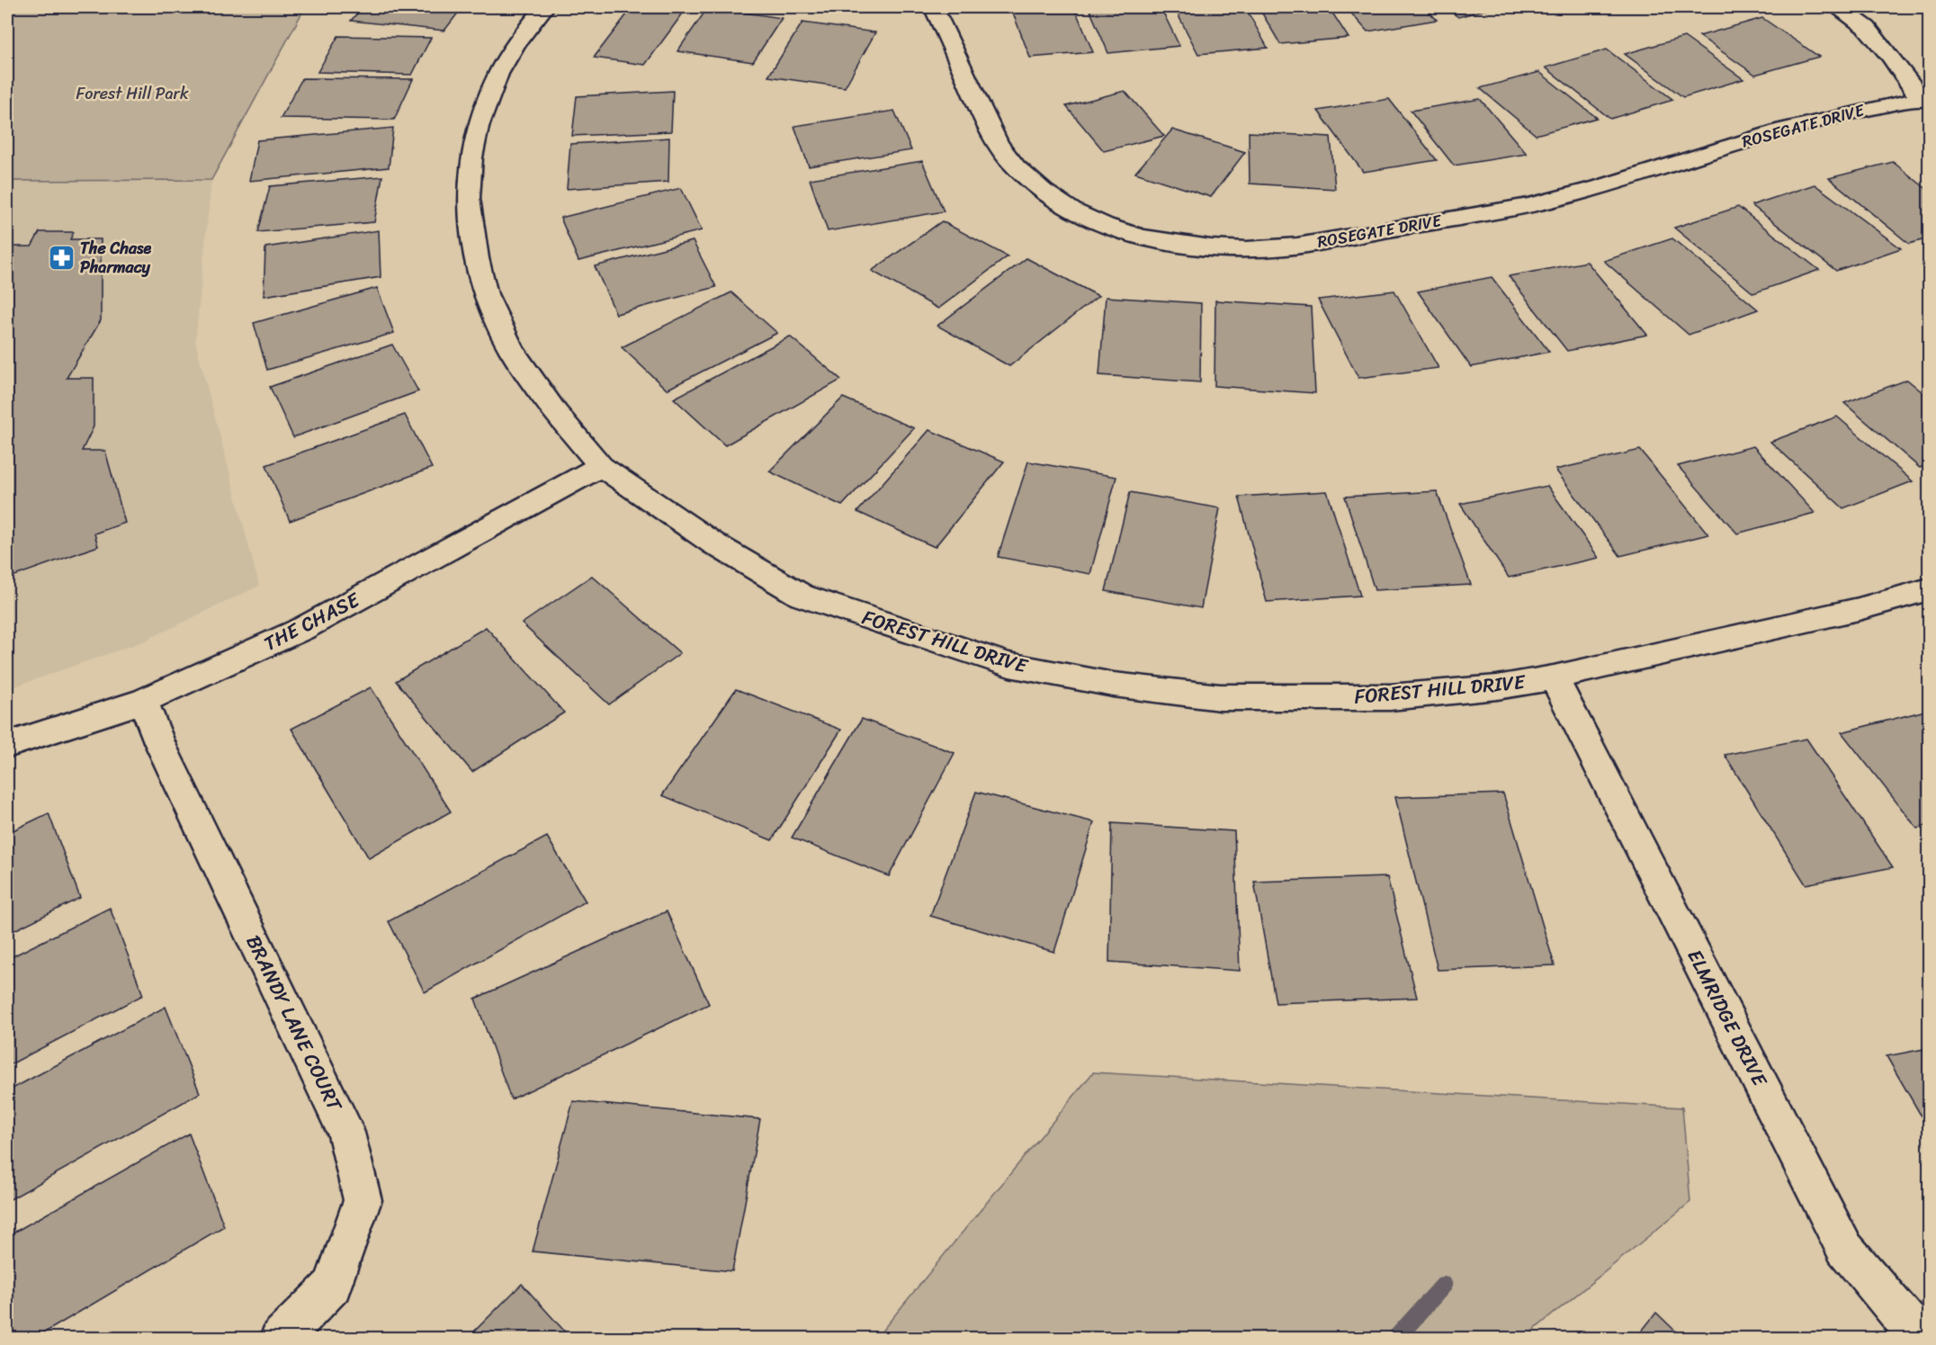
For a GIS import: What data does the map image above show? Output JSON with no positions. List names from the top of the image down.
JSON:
{
  "streets": {
    "street": [
      "ROSEGATE DRIVE",
      "THE CHASE",
      "FOREST HILL DRIVE",
      "ELMRIDGE DRIVE",
      "BRANDY LANE COURT"
    ]
  },
  "crossings": [
    ["THE CHASE", "FOREST HILL DRIVE"],
    ["THE CHASE", "BRANDY LANE COURT"],
    ["FOREST HILL DRIVE", "ELMRIDGE DRIVE"]
  ],
  "parks": ["Forest Hill Park"],
  "places": {
    "pharmacy": ["The Chase Pharmacy"]
  }
}
